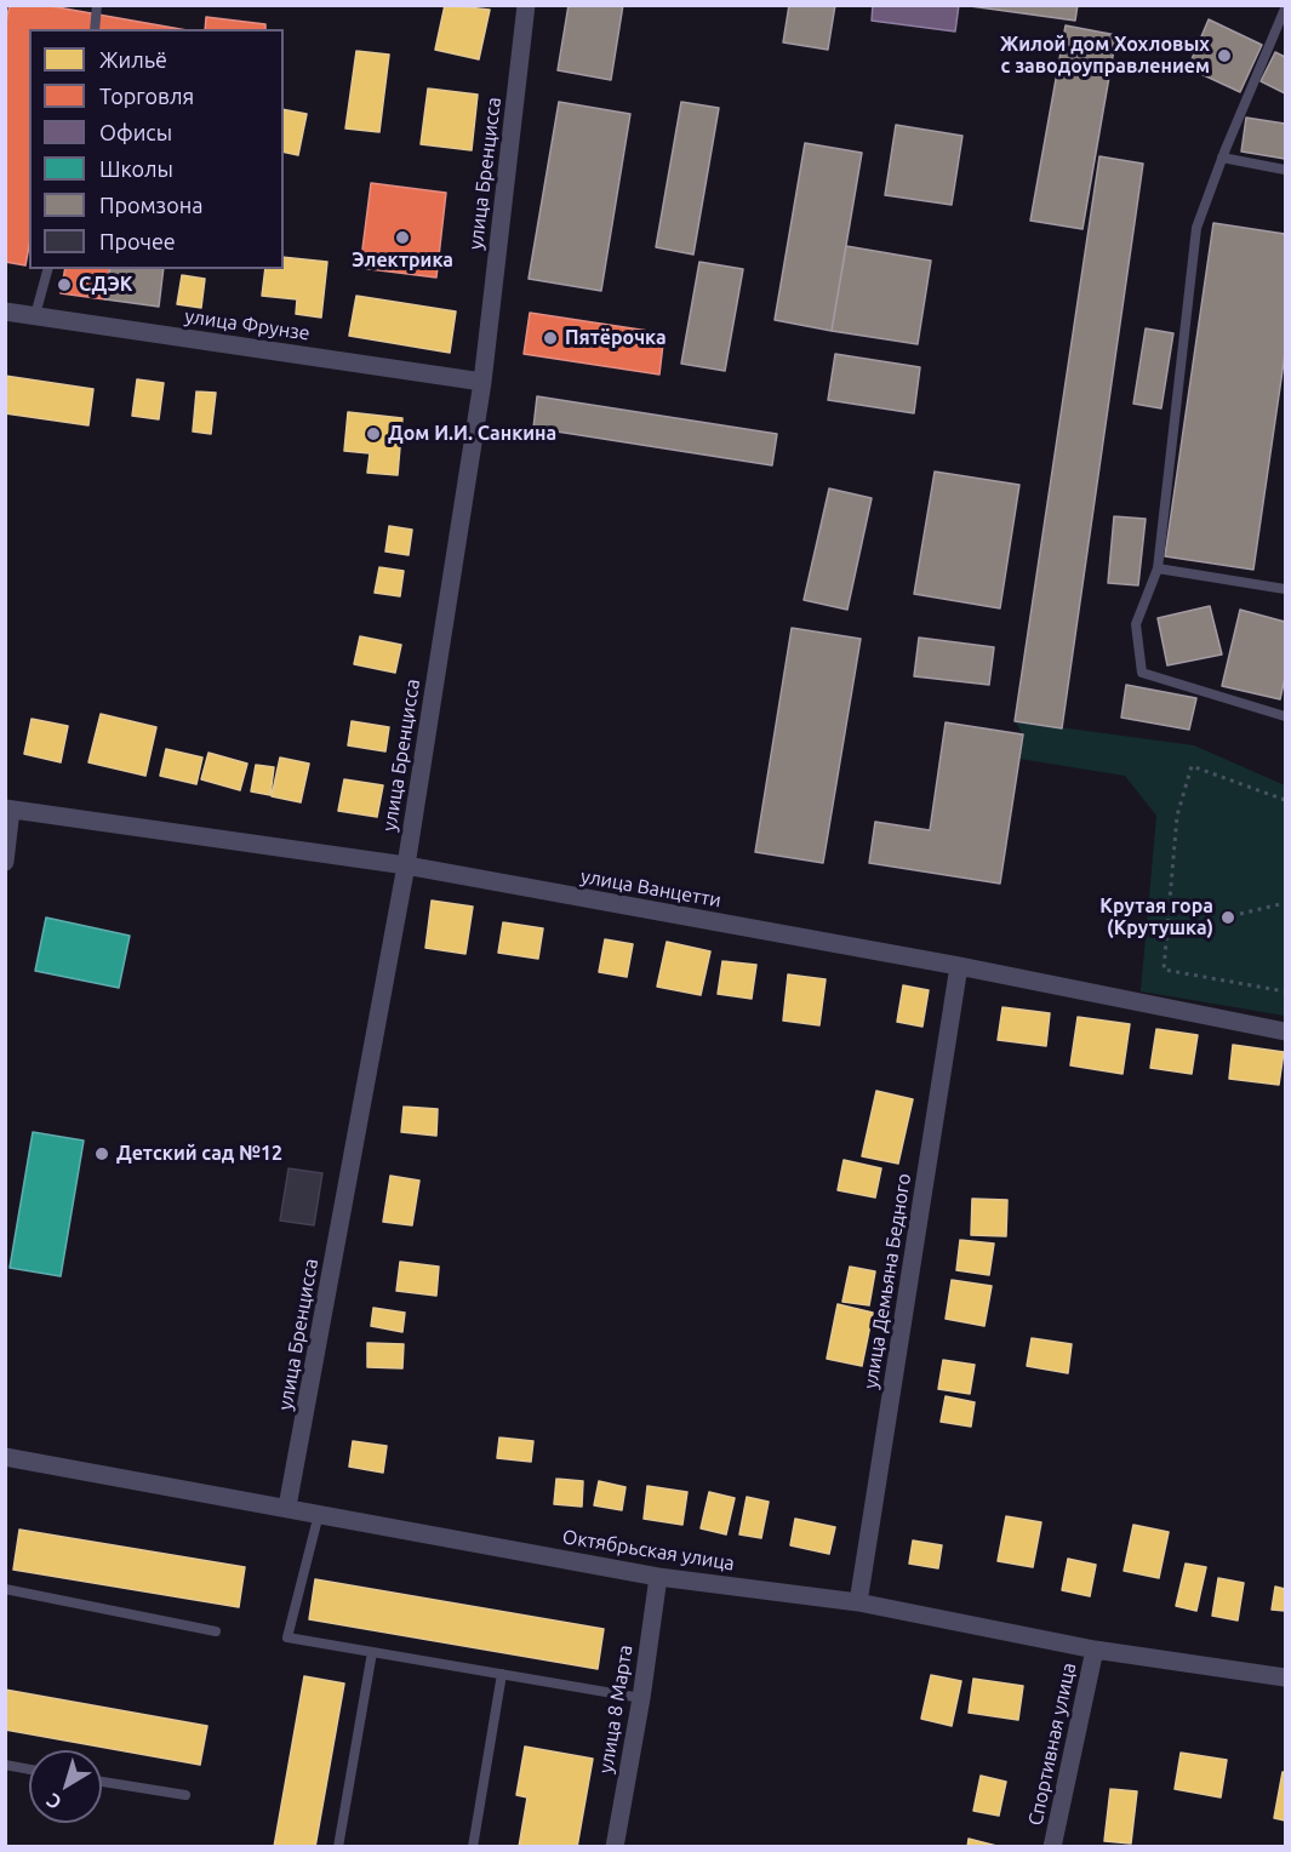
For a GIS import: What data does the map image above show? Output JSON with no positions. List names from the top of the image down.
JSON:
{
  "streets": {
    "street": [
      "улица Бренцисса",
      "улица Фрунзе",
      "улица Ванцетти",
      "улица Демьяна Бедного",
      "Октябрьская улица",
      "улица 8 Марта",
      "Спортивная улица"
    ]
  },
  "crossings": [
    ["улица Бренцисса", "улица Фрунзе"],
    ["улица Бренцисса", "улица Ванцетти"],
    ["улица Бренцисса", "Октябрьская улица"],
    ["улица Ванцетти", "улица Демьяна Бедного"],
    ["улица Демьяна Бедного", "Октябрьская улица"],
    ["Октябрьская улица", "улица 8 Марта"],
    ["Октябрьская улица", "Спортивная улица"]
  ],
  "places": [
    "Жилой дом Хохловых с заводоуправлением",
    "Электрика",
    "СДЭК",
    "Пятёрочка",
    "Дом И.И. Санкина",
    "Крутая гора (Крутушка)",
    "Детский сад №12"
  ],
  "legend": [
    "Жильё",
    "Торговля",
    "Офисы",
    "Школы",
    "Промзона",
    "Прочее"
  ],
  "north": "bottom left"
}
